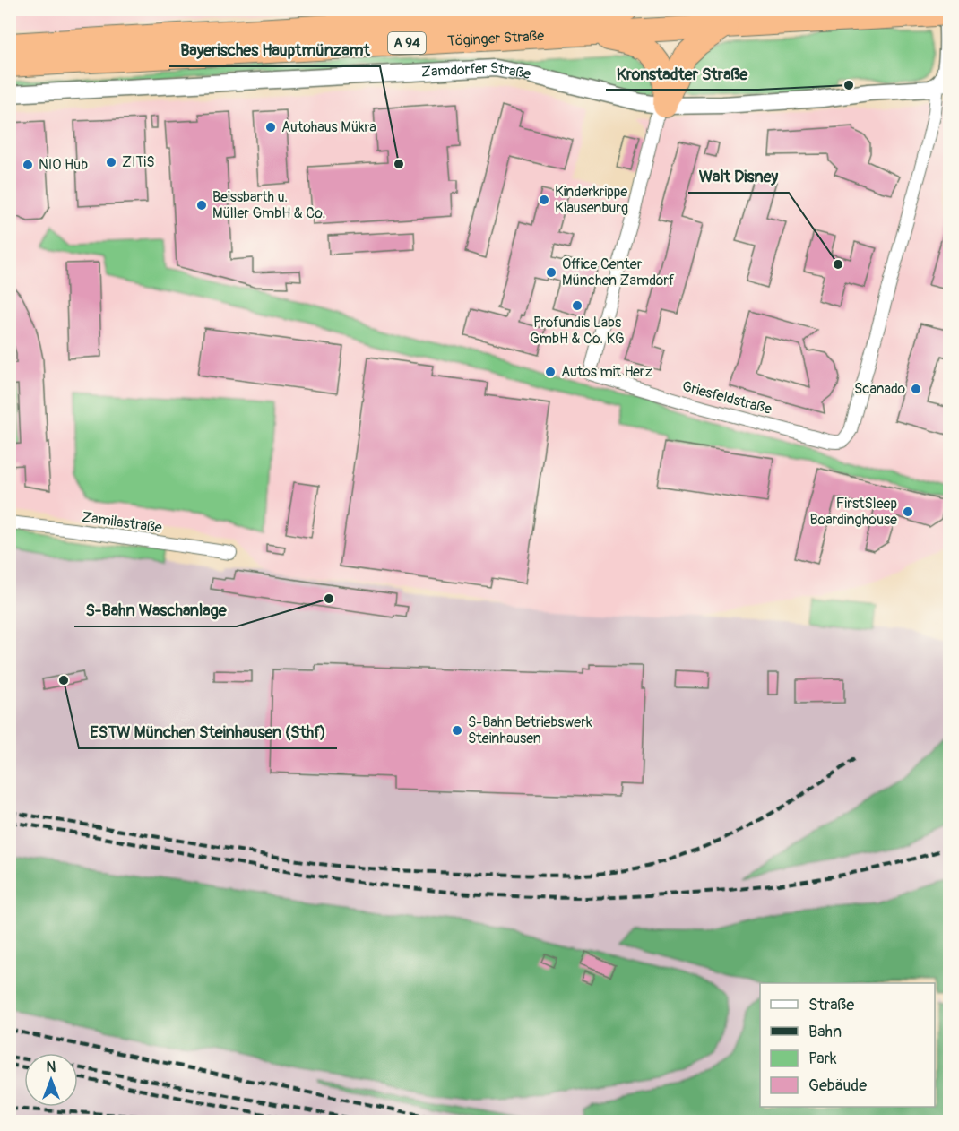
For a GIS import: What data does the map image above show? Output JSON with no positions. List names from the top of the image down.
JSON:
{
  "streets": {
    "highway": ["Töginger Straße", "A 94"],
    "street": ["Zamdorfer Straße", "Griesfeldstraße", "Zamilastraße"]
  },
  "crossings": [
    ["Zamdorfer Straße", "Griesfeldstraße"]
  ],
  "places": [
    "Kronstadter Straße",
    "Autohaus Mükra",
    "ZITiS",
    "Bayerisches Hauptmünzamt",
    "NIO Hub",
    "Kinderkrippe Klausenburg",
    "Beissbarth u. Müller GmbH & Co.",
    "Walt Disney",
    "Office Center München Zamdorf",
    "Profundis Labs GmbH & Co. KG",
    "Autos mit Herz",
    "Scanado",
    "FirstSleep Boardinghouse",
    "S-Bahn Waschanlage",
    "ESTW München Steinhausen (Sthf)",
    "S-Bahn Betriebswerk Steinhausen"
  ],
  "legend": [
    "Straße",
    "Bahn",
    "Park",
    "Gebäude"
  ],
  "north": "top"
}
